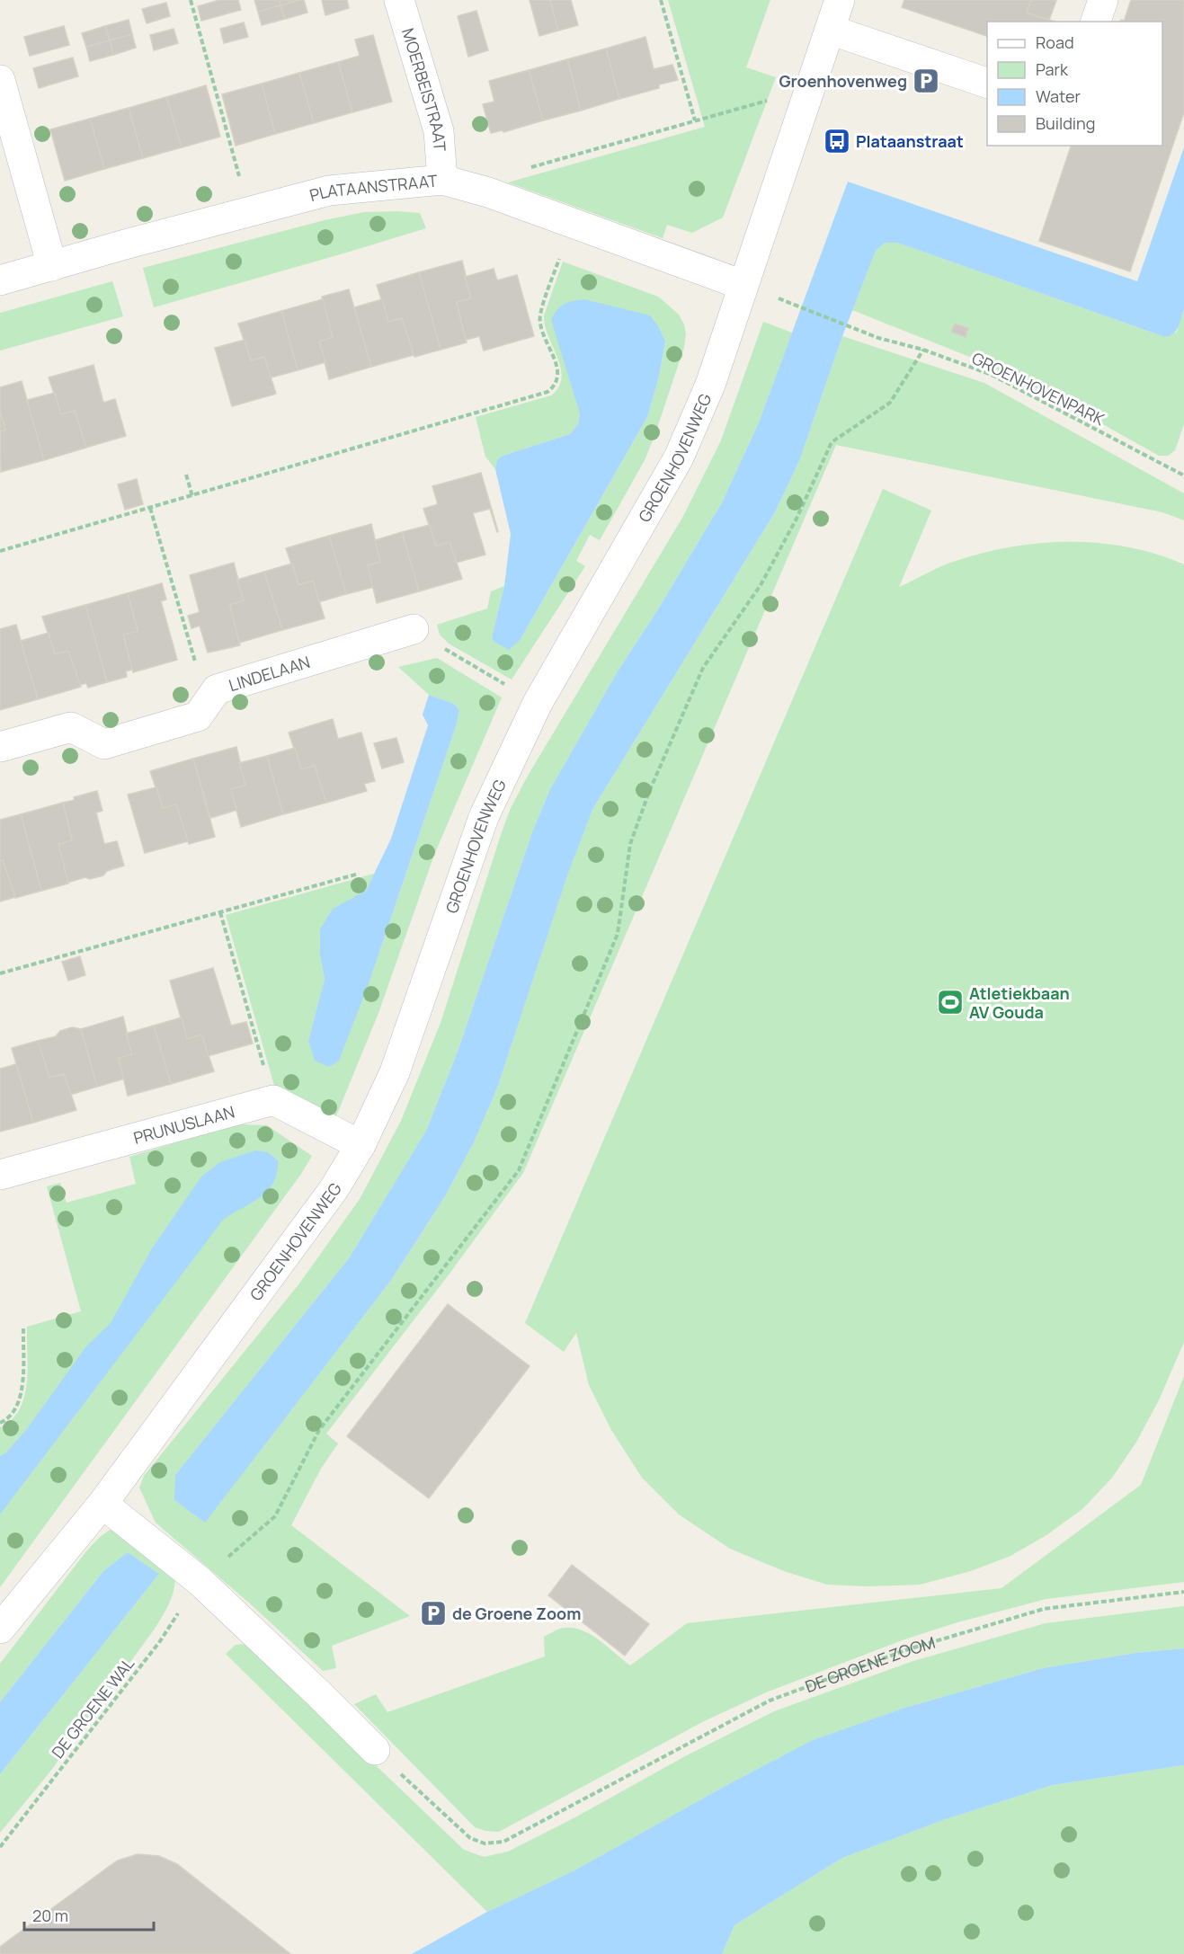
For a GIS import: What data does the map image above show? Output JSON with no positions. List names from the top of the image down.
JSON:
{
  "streets": {
    "street": [
      "MOERBEISTRAAT",
      "PLATAANSTRAAT",
      "GROENHOVENWEG",
      "LINDELAAN",
      "PRUNUSLAAN"
    ],
    "path": ["GROENHOVENPARK", "DE GROENE ZOOM", "DE GROENE WAL"]
  },
  "crossings": [
    ["MOERBEISTRAAT", "PLATAANSTRAAT"],
    ["PLATAANSTRAAT", "GROENHOVENWEG"],
    ["GROENHOVENPARK", "DE GROENE WAL"]
  ],
  "places": {
    "parking": ["Groenhovenweg", "de Groene Zoom"],
    "bus stop": ["Plataanstraat"],
    "sports": ["Atletiekbaan AV Gouda"]
  },
  "legend": [
    "Road",
    "Park",
    "Water",
    "Building"
  ],
  "scale_bar": "20 m"
}
